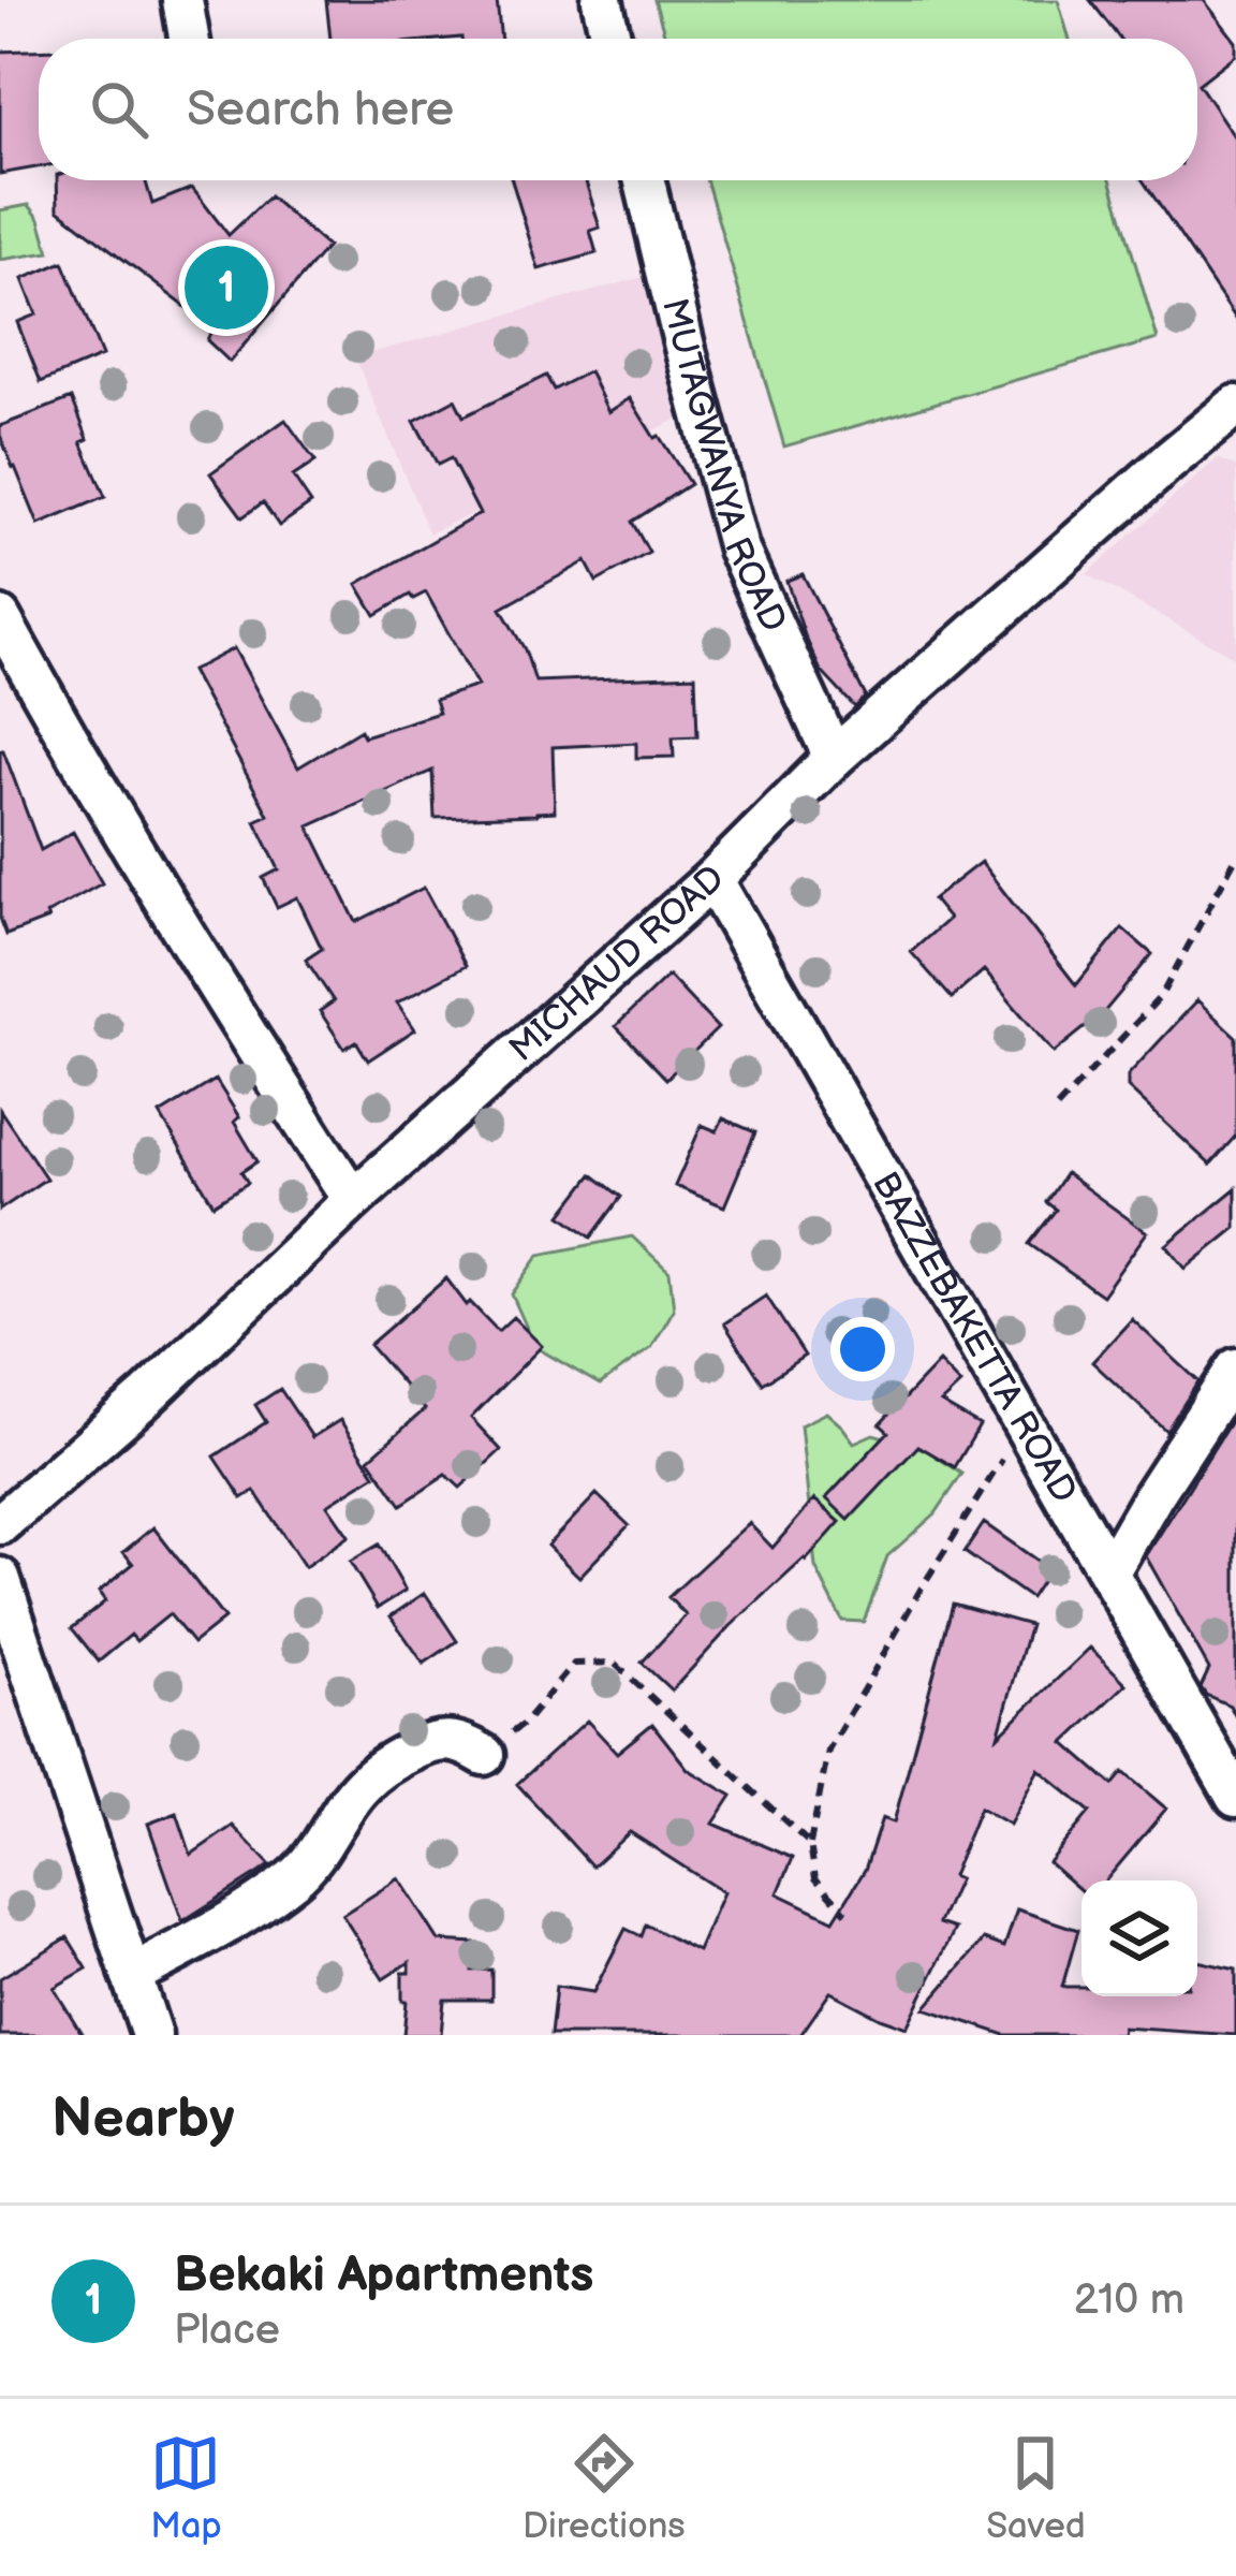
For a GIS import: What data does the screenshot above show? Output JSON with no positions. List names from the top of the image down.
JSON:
{
  "streets": {
    "street": ["MUTAGWANYA ROAD", "MICHAUD ROAD", "BAZZEBAKETTA ROAD"]
  },
  "crossings": [
    ["MUTAGWANYA ROAD", "MICHAUD ROAD"],
    ["MICHAUD ROAD", "BAZZEBAKETTA ROAD"]
  ],
  "page": {
    "search": "Search here",
    "pins": "1",
    "heading": "Nearby",
    "list": [
      {
        "mark": "1",
        "name": "Bekaki Apartments",
        "note": "Place",
        "value": "210 m"
      }
    ],
    "nav": ["Map", "Directions", "Saved"]
  }
}
